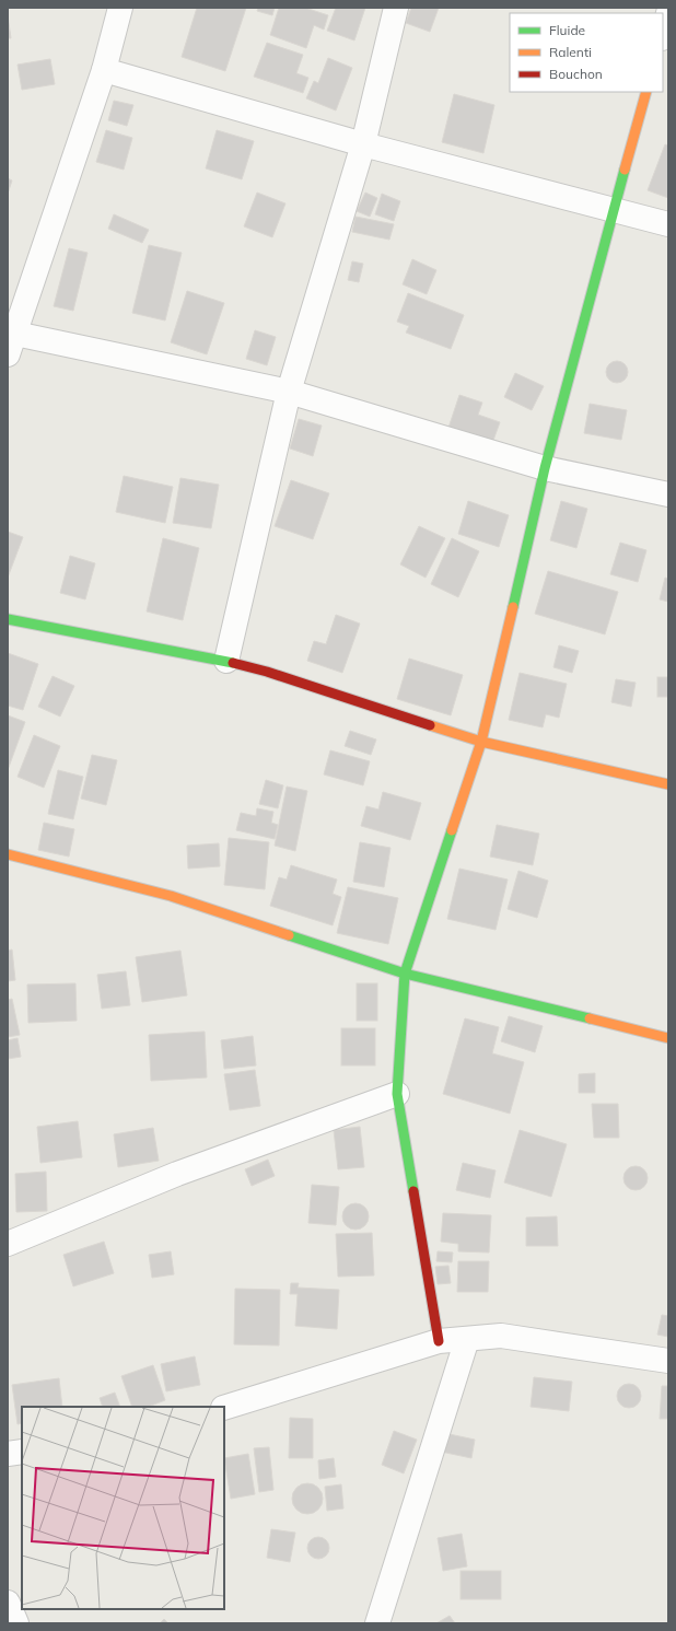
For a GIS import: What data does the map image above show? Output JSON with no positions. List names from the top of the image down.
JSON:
{
  "legend": ["Fluide", "Ralenti", "Bouchon"]
}
